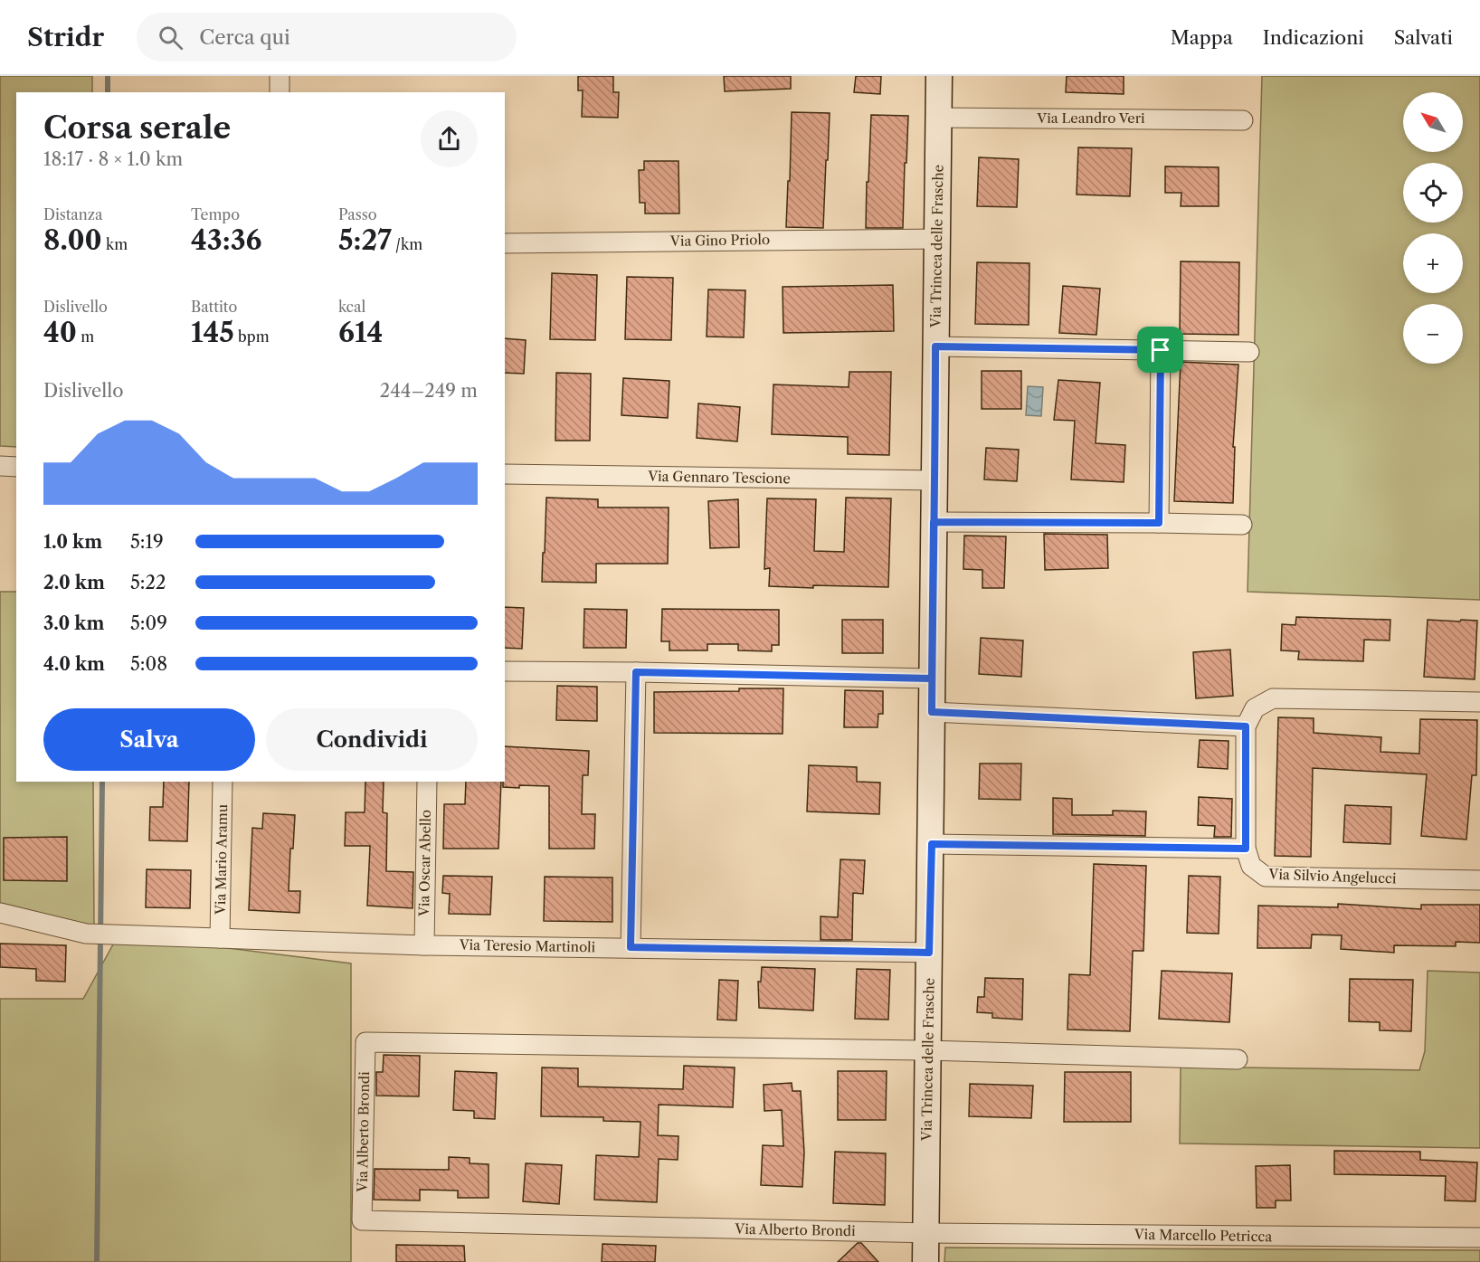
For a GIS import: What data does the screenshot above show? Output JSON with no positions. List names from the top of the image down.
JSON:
{
  "streets": {
    "street": [
      "Via Leandro Veri",
      "Via Gino Priolo",
      "Via Trincea delle Frasche",
      "Via Gennaro Tescione",
      "Via Mario Aramu",
      "Via Oscar Abello",
      "Via Silvio Angelucci",
      "Via Teresio Martinoli",
      "Via Alberto Brondi",
      "Via Marcello Petricca"
    ]
  },
  "crossings": [
    ["Via Leandro Veri", "Via Trincea delle Frasche"],
    ["Via Gino Priolo", "Via Trincea delle Frasche"],
    ["Via Trincea delle Frasche", "Via Gennaro Tescione"],
    ["Via Trincea delle Frasche", "Via Teresio Martinoli"],
    ["Via Trincea delle Frasche", "Via Alberto Brondi"],
    ["Via Trincea delle Frasche", "Via Marcello Petricca"],
    ["Via Mario Aramu", "Via Teresio Martinoli"],
    ["Via Oscar Abello", "Via Teresio Martinoli"],
    ["Via Alberto Brondi", "Via Marcello Petricca"]
  ],
  "north": "top left",
  "page": {
    "header": "Stridr",
    "search": "Cerca qui",
    "nav": ["Mappa", "Indicazioni", "Salvati"],
    "map_buttons": ["+", "−"],
    "heading": ["Corsa serale", "18:17 · 8 × 1.0 km"],
    "stats": [
      ["Distanza", "8.00 km"],
      ["Tempo", "43:36"],
      ["Passo", "5:27 /km"],
      ["Dislivello", "40 m"],
      ["Battito", "145 bpm"],
      ["kcal", "614"]
    ],
    "chart": ["Dislivello", "244–249 m"],
    "list": [
      {
        "name": "1.0 km",
        "note": "5:19"
      },
      {
        "name": "2.0 km",
        "note": "5:22"
      },
      {
        "name": "3.0 km",
        "note": "5:09"
      },
      {
        "name": "4.0 km",
        "note": "5:08"
      }
    ],
    "buttons": ["Salva", "Condividi"]
  }
}
